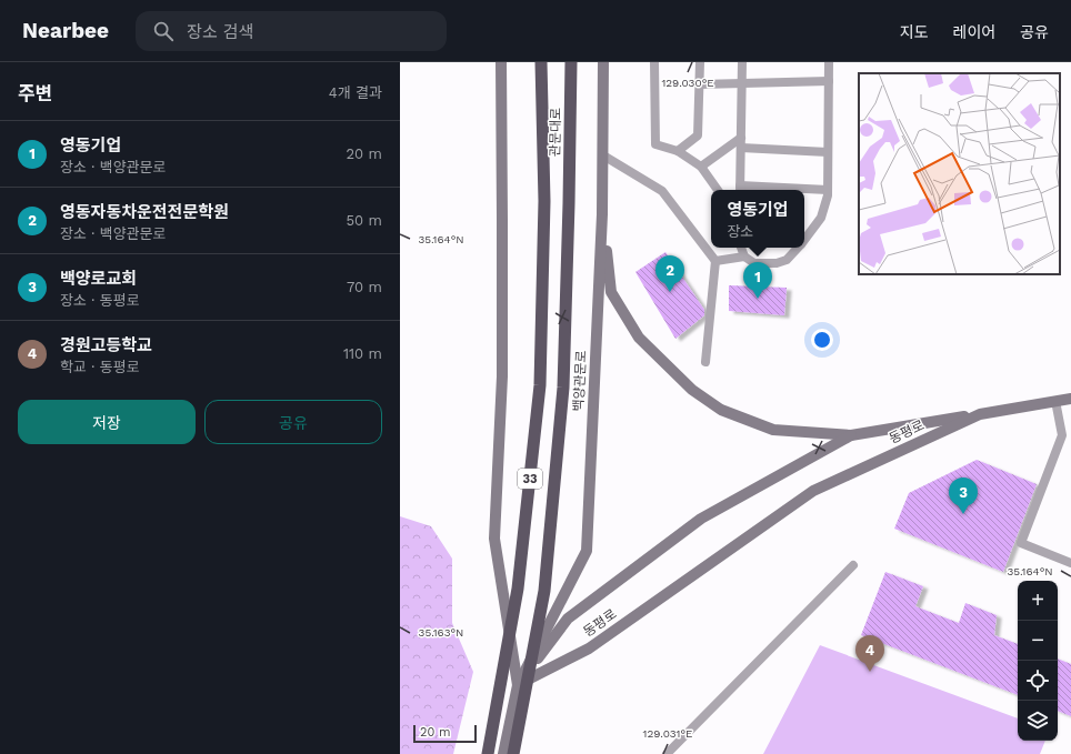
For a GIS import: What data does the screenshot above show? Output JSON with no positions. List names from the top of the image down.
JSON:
{
  "streets": {
    "highway": ["관문대로", "33"],
    "main road": ["백양관문로", "동평로"]
  },
  "crossings": [
    ["백양관문로", "동평로"]
  ],
  "scale_bar": "20 m",
  "page": {
    "header": "Nearbee",
    "search": "장소 검색",
    "nav": ["지도", "레이어", "공유"],
    "heading": ["주변", "4개 결과"],
    "list": [
      {
        "mark": "1",
        "name": "영동기업",
        "note": "장소 · 백양관문로",
        "value": "20 m"
      },
      {
        "mark": "2",
        "name": "영동자동차운전전문학원",
        "note": "장소 · 백양관문로",
        "value": "50 m"
      },
      {
        "mark": "3",
        "name": "백양로교회",
        "note": "장소 · 동평로",
        "value": "70 m"
      },
      {
        "mark": "4",
        "name": "경원고등학교",
        "note": "학교 · 동평로",
        "value": "110 m"
      }
    ],
    "popup": ["영동기업", "장소"],
    "pins": [
      "2",
      "1",
      "3",
      "4"
    ],
    "buttons": ["저장", "공유"],
    "map_buttons": ["+", "−"],
    "scale": "20 m"
  },
  "coordinates": [
    "129.030°E",
    "35.164°N",
    "35.163°N",
    "129.031°E"
  ]
}
